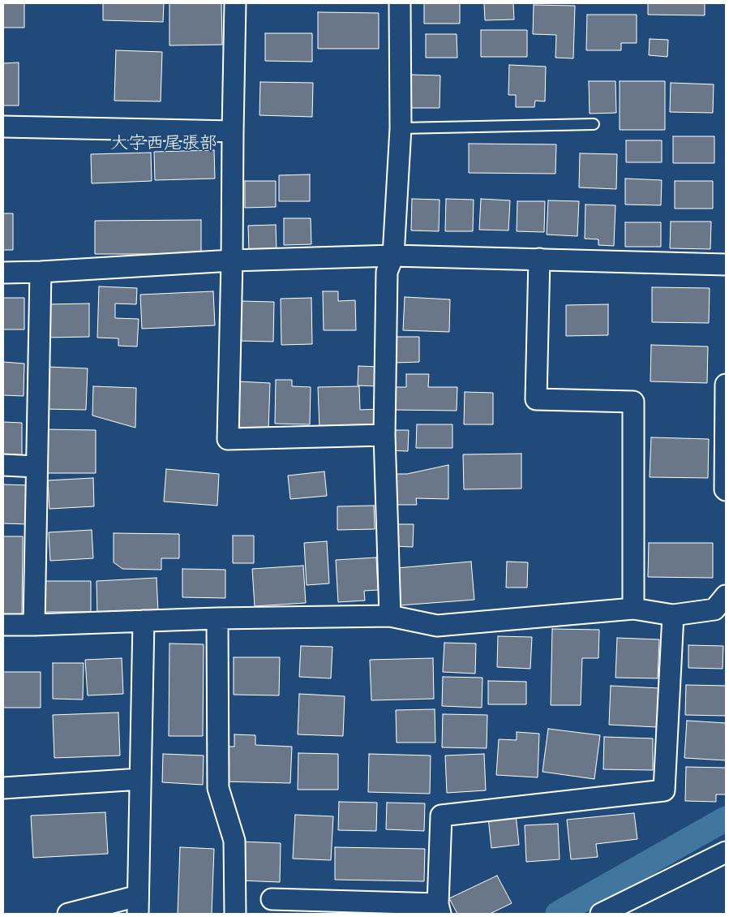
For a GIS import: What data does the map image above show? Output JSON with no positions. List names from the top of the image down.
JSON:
{
  "districts": ["大字西尾張部"]
}
